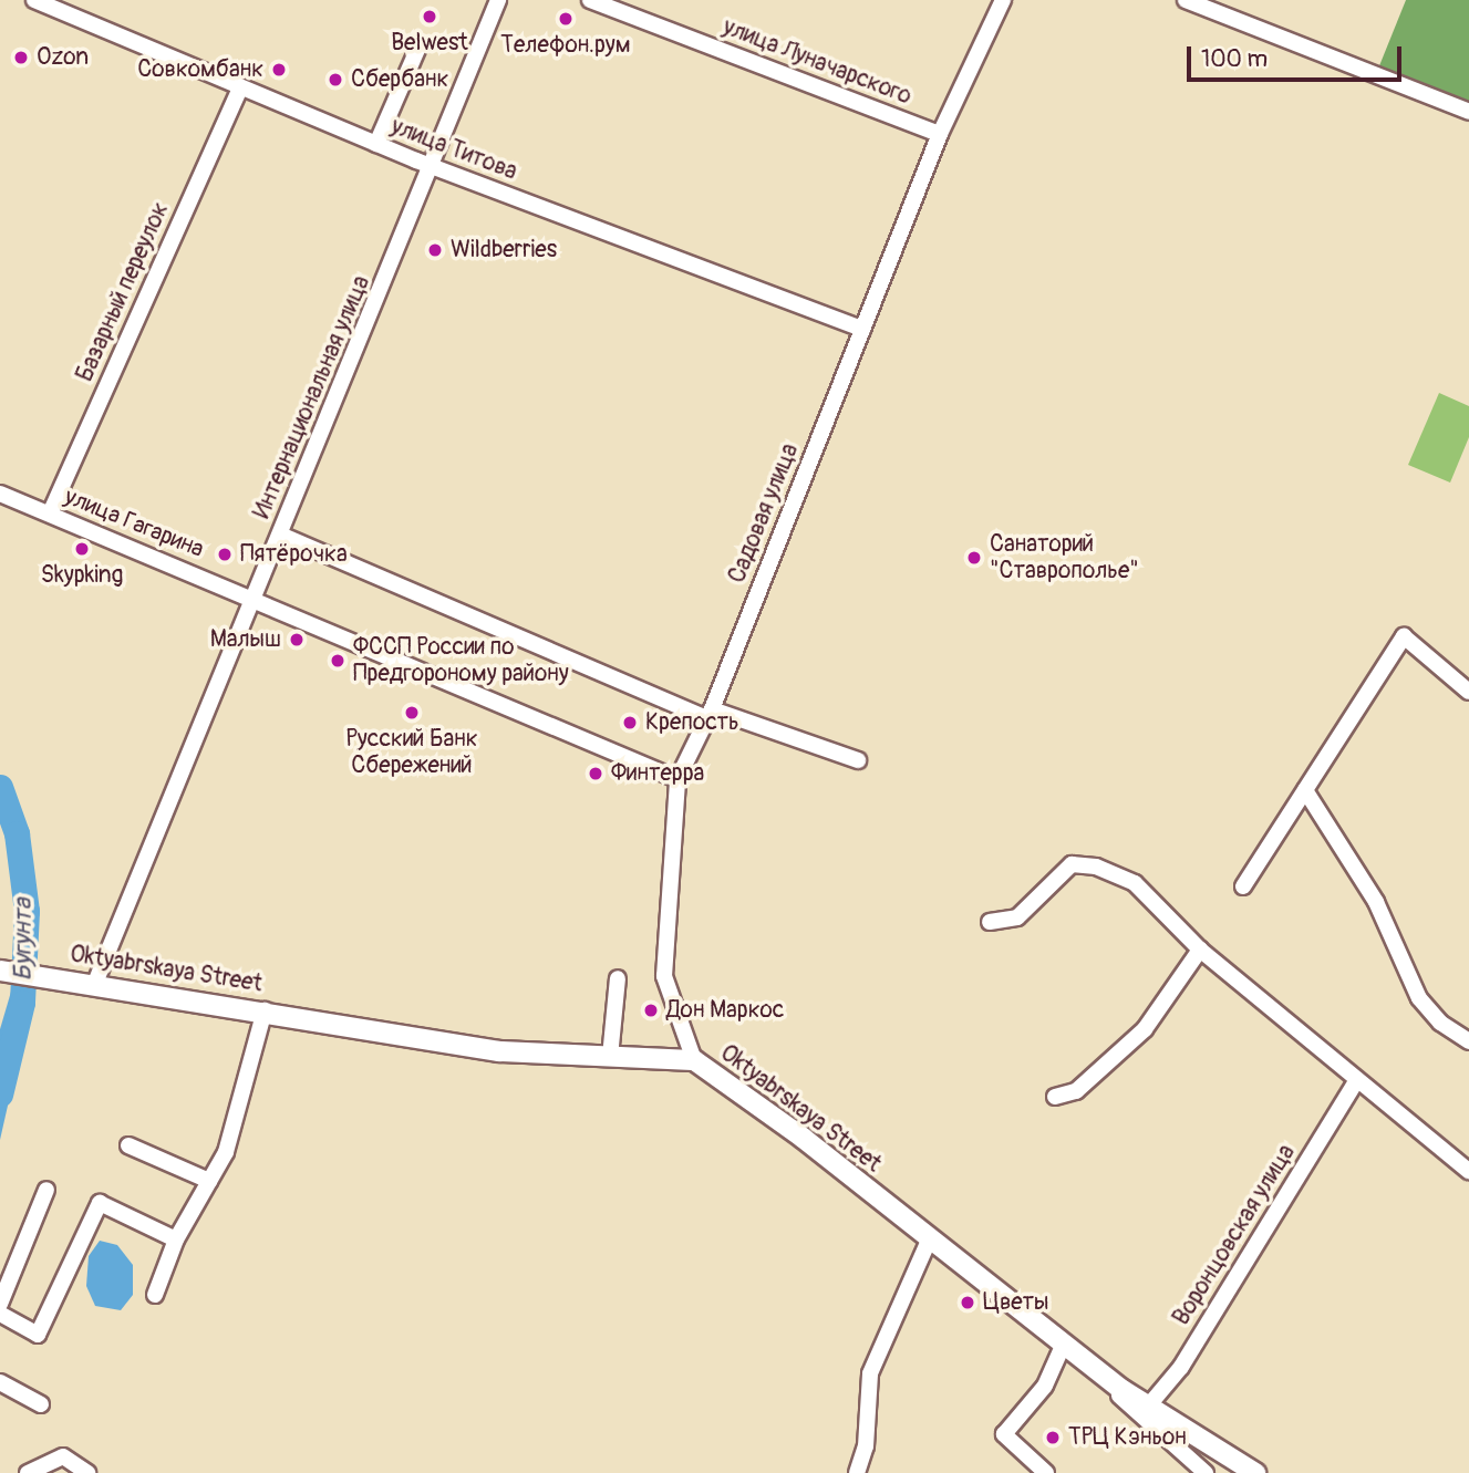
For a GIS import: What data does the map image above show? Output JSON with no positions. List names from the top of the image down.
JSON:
{
  "streets": {
    "main road": ["Oktyabrskaya Street"],
    "street": [
      "улица Луначарского",
      "улица Титова",
      "Базарный переулок",
      "Интернациональная улица",
      "Садовая улица",
      "улица Гагарина",
      "Воронцовская улица"
    ]
  },
  "crossings": [
    ["улица Луначарского", "Садовая улица"],
    ["улица Титова", "Базарный переулок"],
    ["улица Титова", "Интернациональная улица"],
    ["улица Титова", "Садовая улица"],
    ["Базарный переулок", "улица Гагарина"],
    ["Интернациональная улица", "улица Гагарина"],
    ["Интернациональная улица", "Oktyabrskaya Street"],
    ["Садовая улица", "улица Гагарина"],
    ["Садовая улица", "Oktyabrskaya Street"],
    ["Oktyabrskaya Street", "Воронцовская улица"]
  ],
  "water": ["Бугунта"],
  "places": [
    "Belwest",
    "Телефон.рум",
    "Ozon",
    "Совкомбанк",
    "Сбербанк",
    "Wildberries",
    "Skypking",
    "Пятёрочка",
    "Санаторий \"Ставрополье\"",
    "Малыш",
    "ФССП России по Предгороному району",
    "Русский Банк Сбережений",
    "Крепость",
    "Финтерра",
    "Дон Маркос",
    "Цветы",
    "ТРЦ Кэньон"
  ],
  "scale_bar": "100 m"
}
